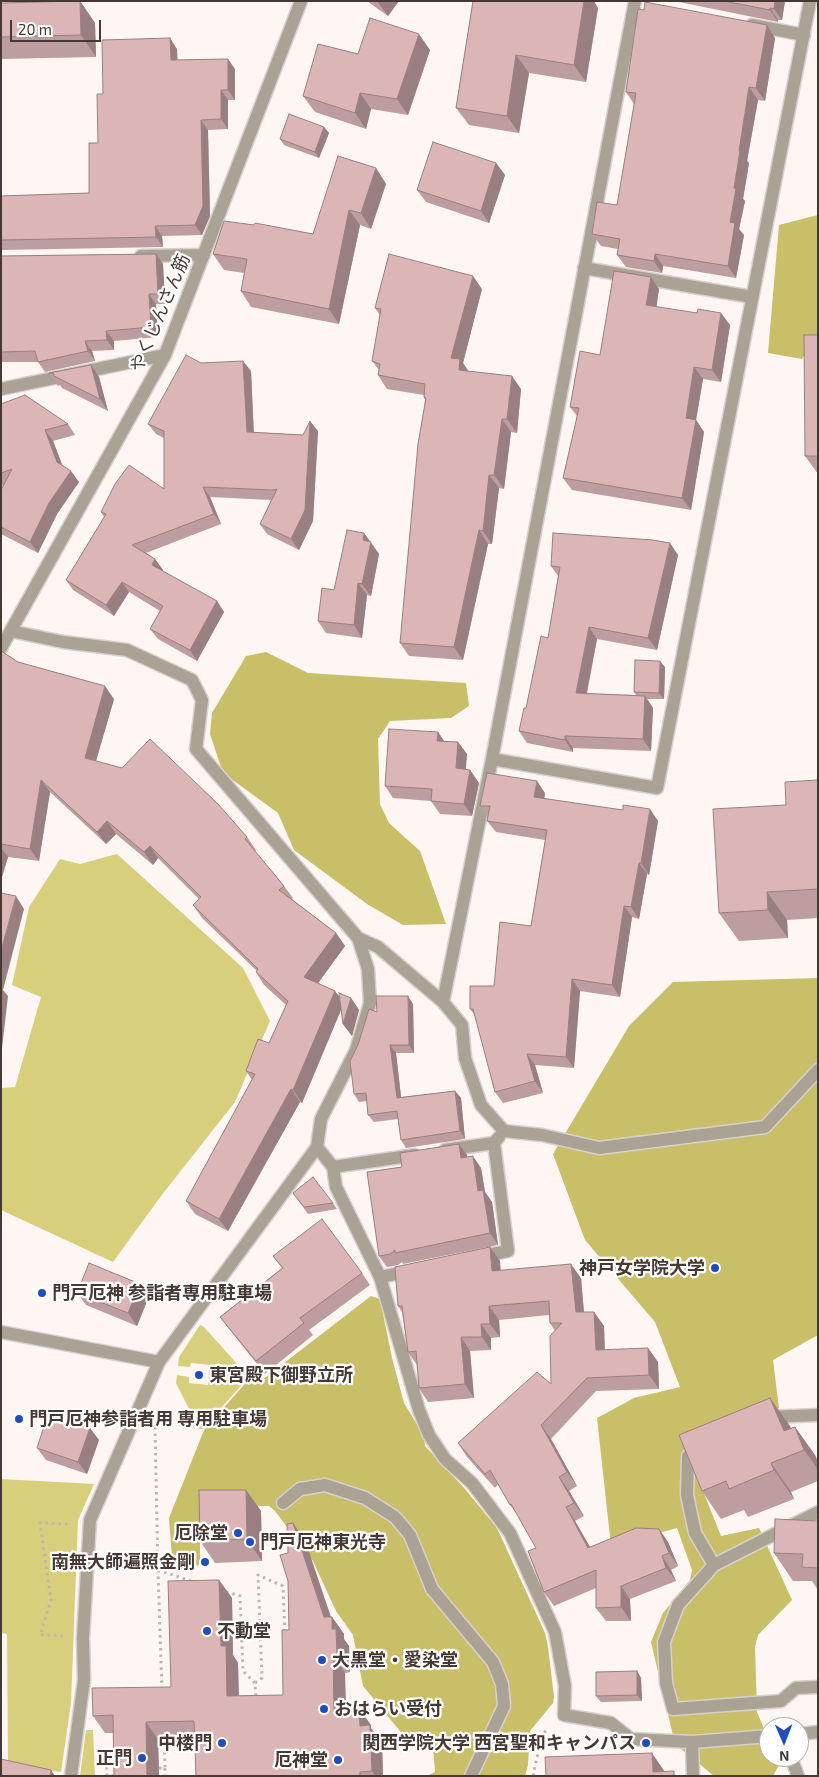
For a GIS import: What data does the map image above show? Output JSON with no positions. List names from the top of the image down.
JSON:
{
  "streets": {
    "street": ["やくじんさん筋"]
  },
  "places": [
    "神戸女学院大学",
    "門戸厄神 参詣者専用駐車場",
    "東宮殿下御野立所",
    "門戸厄神参詣者用 専用駐車場",
    "厄除堂",
    "門戸厄神東光寺",
    "南無大師遍照金剛",
    "不動堂",
    "大黒堂・愛染堂",
    "おはらい受付",
    "中楼門",
    "関西学院大学 西宮聖和キャンパス",
    "正門",
    "厄神堂"
  ],
  "scale_bar": "20 m",
  "north": "bottom"
}
